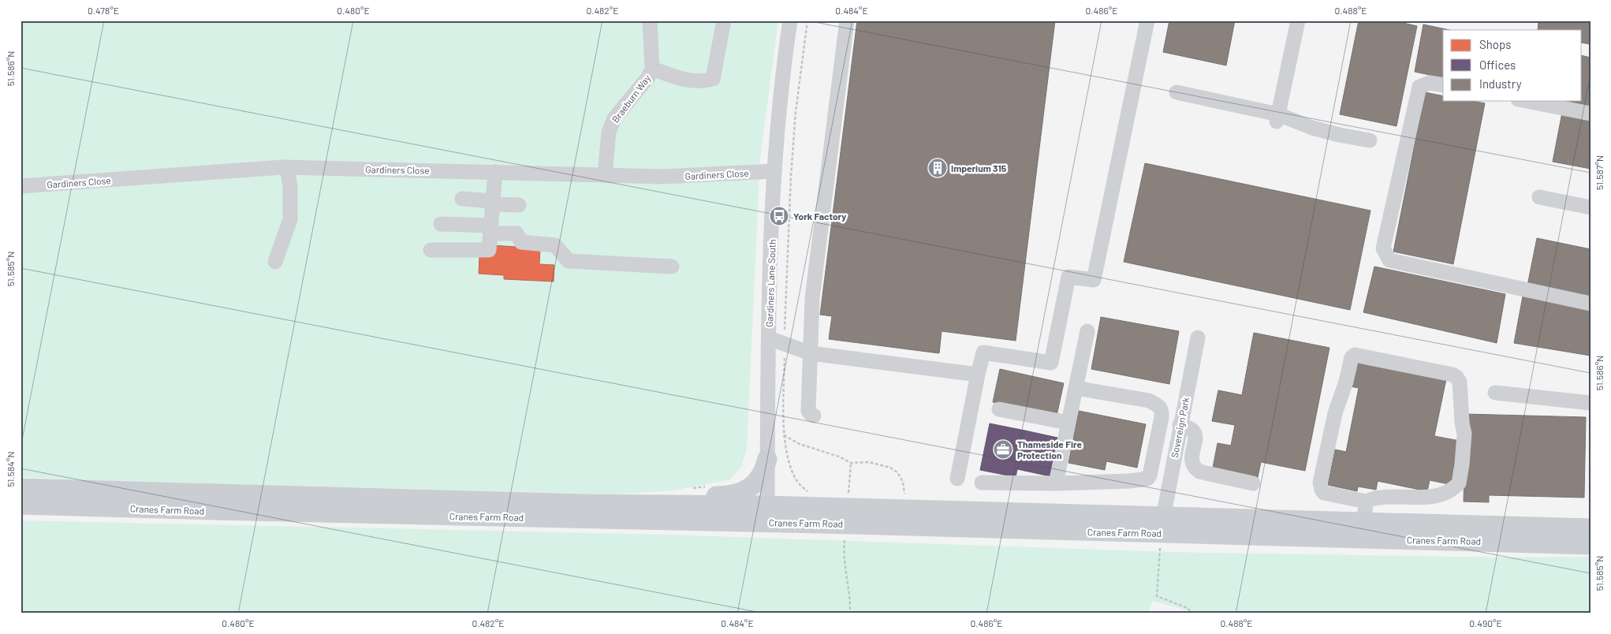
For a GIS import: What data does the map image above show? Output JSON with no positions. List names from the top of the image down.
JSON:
{
  "streets": {
    "main road": ["Cranes Farm Road"],
    "street": [
      "Braeburn Way",
      "Gardiners Close",
      "Gardiners Lane South",
      "Sovereign Park"
    ]
  },
  "crossings": [
    ["Braeburn Way", "Gardiners Close"],
    ["Gardiners Close", "Gardiners Lane South"],
    ["Gardiners Lane South", "Cranes Farm Road"],
    ["Sovereign Park", "Cranes Farm Road"]
  ],
  "places": {
    "building": ["Imperium 315"],
    "bus stop": ["York Factory"],
    "office": ["Thameside Fire Protection"]
  },
  "legend": ["Shops", "Offices", "Industry"],
  "coordinates": [
    "0.478°E",
    "0.480°E",
    "0.482°E",
    "0.484°E",
    "0.486°E",
    "0.488°E",
    "51.586°N",
    "51.587°N",
    "51.585°N",
    "51.584°N",
    "0.490°E"
  ]
}
